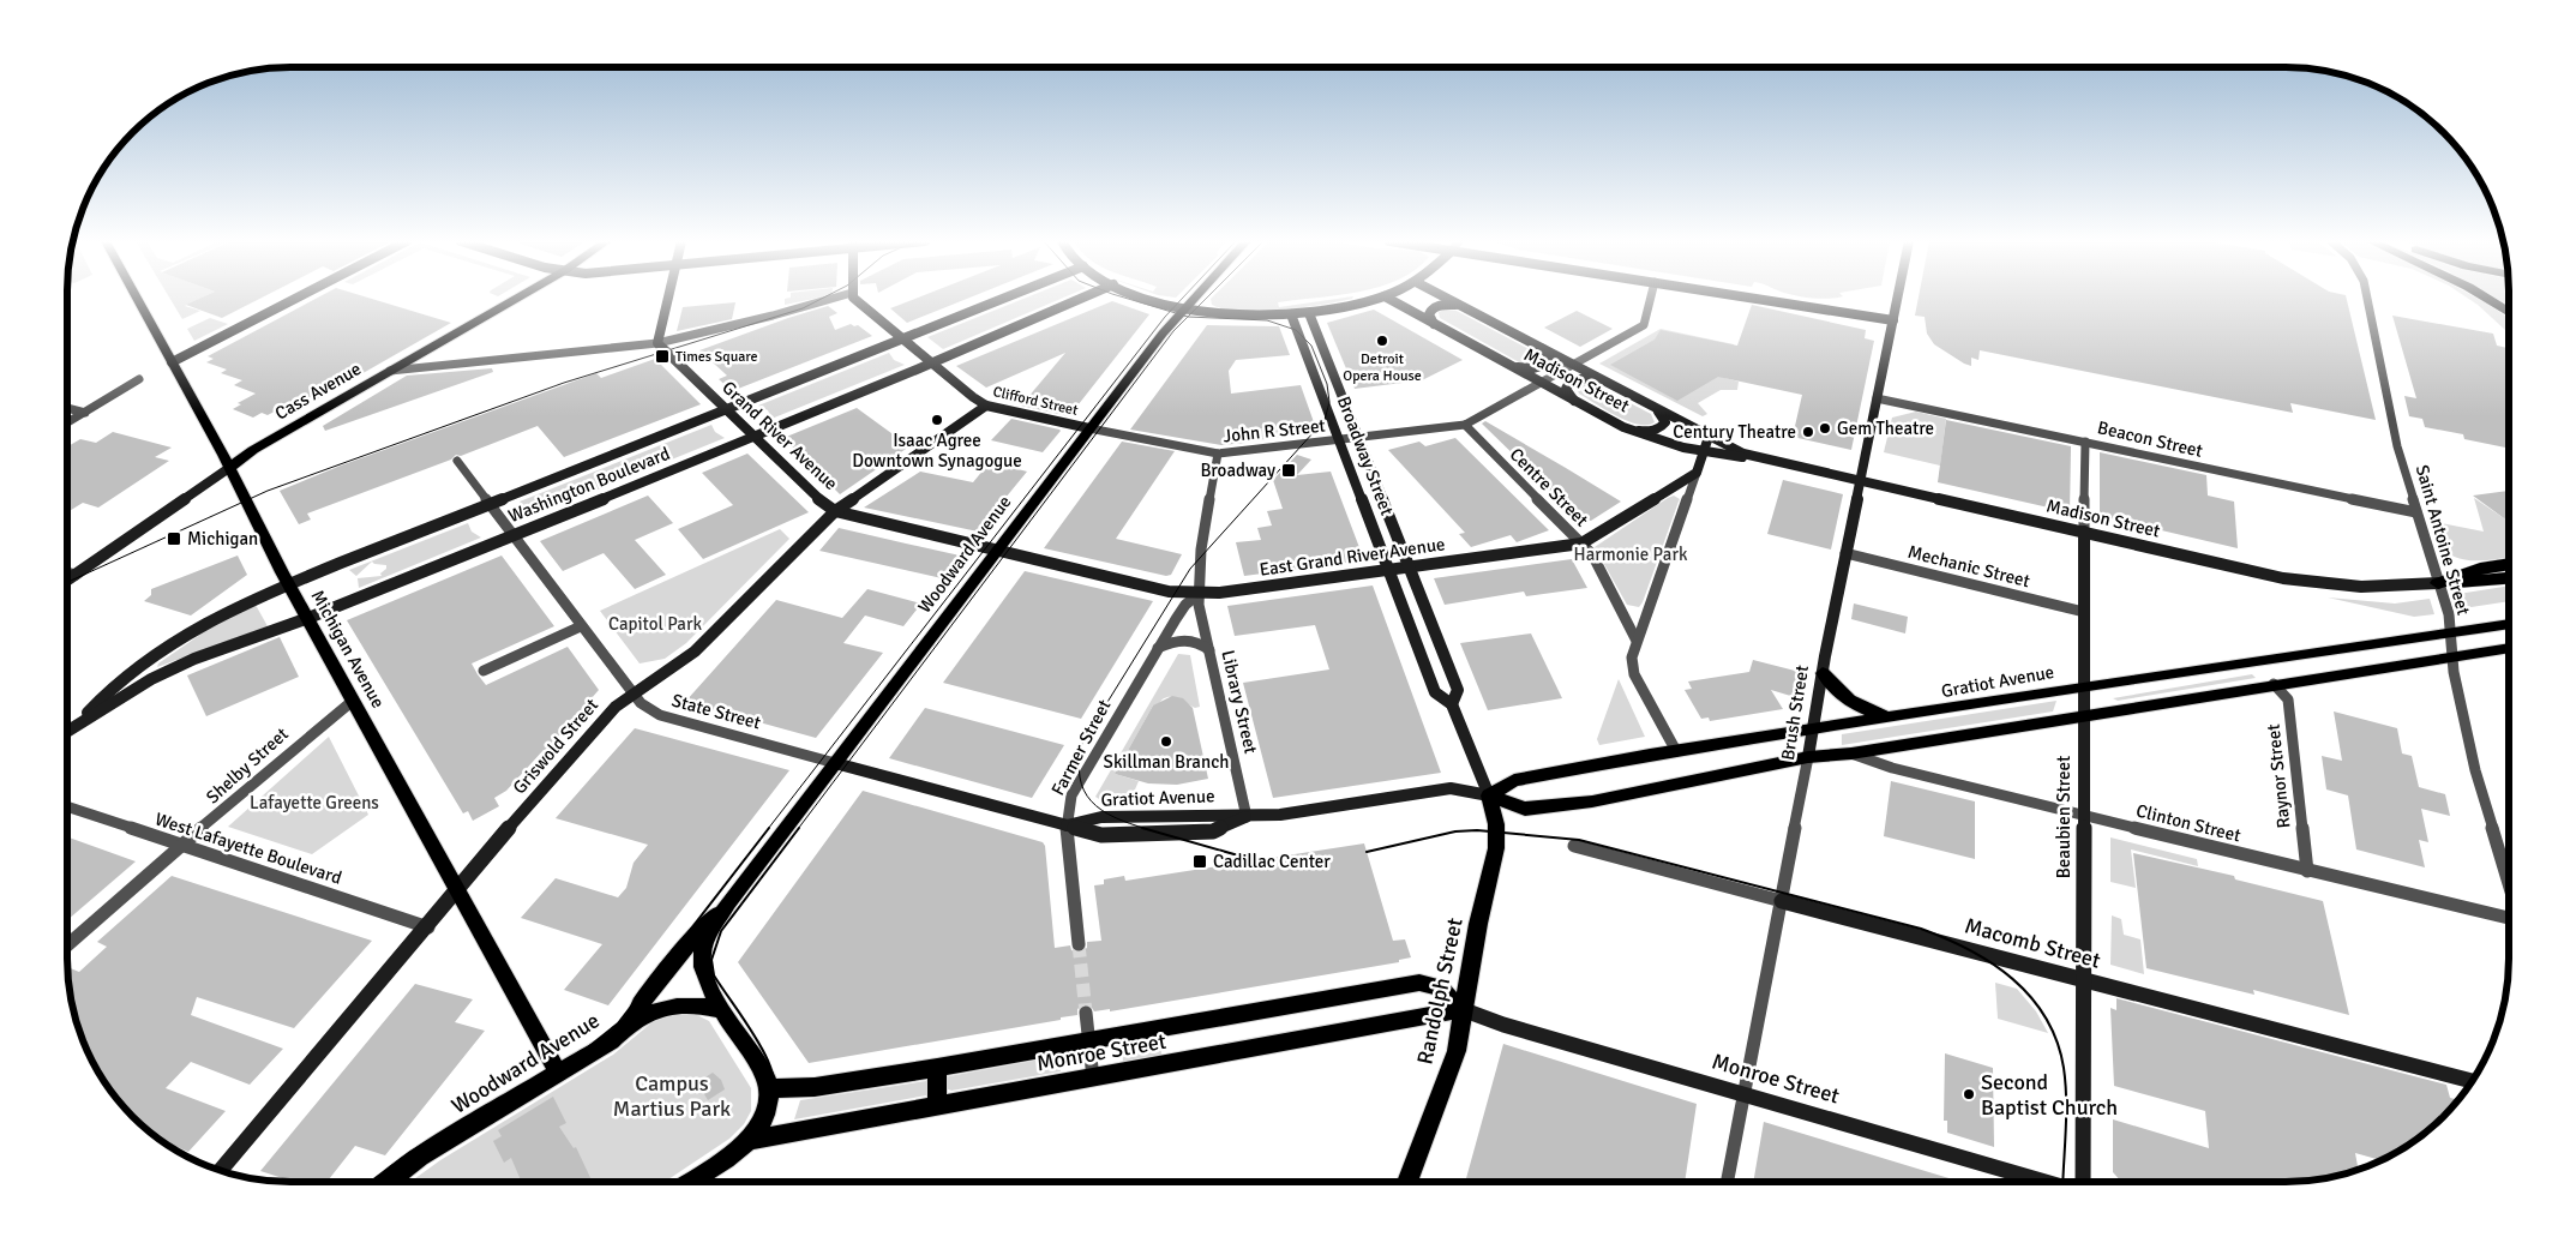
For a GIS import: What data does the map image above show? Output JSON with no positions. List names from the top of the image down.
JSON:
{
  "streets": {
    "main road": [
      "Cass Avenue",
      "Woodward Avenue",
      "Michigan Avenue",
      "Gratiot Avenue",
      "Randolph Street",
      "Monroe Street"
    ],
    "street": [
      "Madison Street",
      "Clifford Street",
      "John R Street",
      "Grand River Avenue",
      "Beacon Street",
      "Broadway Street",
      "Washington Boulevard",
      "Centre Street",
      "Saint Antoine Street",
      "East Grand River Avenue",
      "Mechanic Street",
      "Library Street",
      "State Street",
      "Brush Street",
      "Griswold Street",
      "Farmer Street",
      "Shelby Street",
      "Raynor Street",
      "Beaubien Street",
      "Clinton Street",
      "West Lafayette Boulevard",
      "Macomb Street"
    ]
  },
  "crossings": [
    ["Madison Street", "John R Street"],
    ["Madison Street", "Saint Antoine Street"],
    ["Madison Street", "Brush Street"],
    ["Madison Street", "Beaubien Street"],
    ["Cass Avenue", "Michigan Avenue"],
    ["Clifford Street", "John R Street"],
    ["Clifford Street", "Washington Boulevard"],
    ["Clifford Street", "Woodward Avenue"],
    ["Clifford Street", "Griswold Street"],
    ["John R Street", "Broadway Street"],
    ["John R Street", "Centre Street"],
    ["John R Street", "Woodward Avenue"],
    ["Grand River Avenue", "Washington Boulevard"],
    ["Grand River Avenue", "Woodward Avenue"],
    ["Grand River Avenue", "East Grand River Avenue"],
    ["Grand River Avenue", "Griswold Street"],
    ["Beacon Street", "Saint Antoine Street"],
    ["Beacon Street", "Brush Street"],
    ["Beacon Street", "Beaubien Street"],
    ["Broadway Street", "East Grand River Avenue"],
    ["Broadway Street", "Gratiot Avenue"],
    ["Broadway Street", "Randolph Street"],
    ["Washington Boulevard", "Michigan Avenue"],
    ["Washington Boulevard", "State Street"],
    ["Centre Street", "East Grand River Avenue"],
    ["Saint Antoine Street", "Gratiot Avenue"],
    ["Woodward Avenue", "East Grand River Avenue"],
    ["Woodward Avenue", "Michigan Avenue"],
    ["Woodward Avenue", "State Street"],
    ["Woodward Avenue", "Monroe Street"],
    ["East Grand River Avenue", "Library Street"],
    ["East Grand River Avenue", "Farmer Street"],
    ["Mechanic Street", "Brush Street"],
    ["Mechanic Street", "Beaubien Street"],
    ["Michigan Avenue", "Griswold Street"],
    ["Michigan Avenue", "Shelby Street"],
    ["Gratiot Avenue", "Brush Street"],
    ["Gratiot Avenue", "Beaubien Street"],
    ["Gratiot Avenue", "Randolph Street"],
    ["Library Street", "Farmer Street"],
    ["State Street", "Griswold Street"],
    ["Brush Street", "Macomb Street"],
    ["Brush Street", "Monroe Street"],
    ["Griswold Street", "West Lafayette Boulevard"],
    ["Shelby Street", "West Lafayette Boulevard"],
    ["Raynor Street", "Clinton Street"],
    ["Beaubien Street", "Clinton Street"],
    ["Beaubien Street", "Macomb Street"],
    ["Randolph Street", "Monroe Street"]
  ],
  "parks": [
    "Harmonie Park",
    "Capitol Park",
    "Lafayette Greens",
    "Campus Martius Park"
  ],
  "places": {
    "other": [
      "Detroit Opera House",
      "Isaac Agree Downtown Synagogue",
      "Gem Theatre",
      "Century Theatre",
      "Skillman Branch",
      "Second Baptist Church"
    ],
    "transit": [
      "Times Square",
      "Broadway",
      "Michigan",
      "Cadillac Center"
    ]
  }
}
